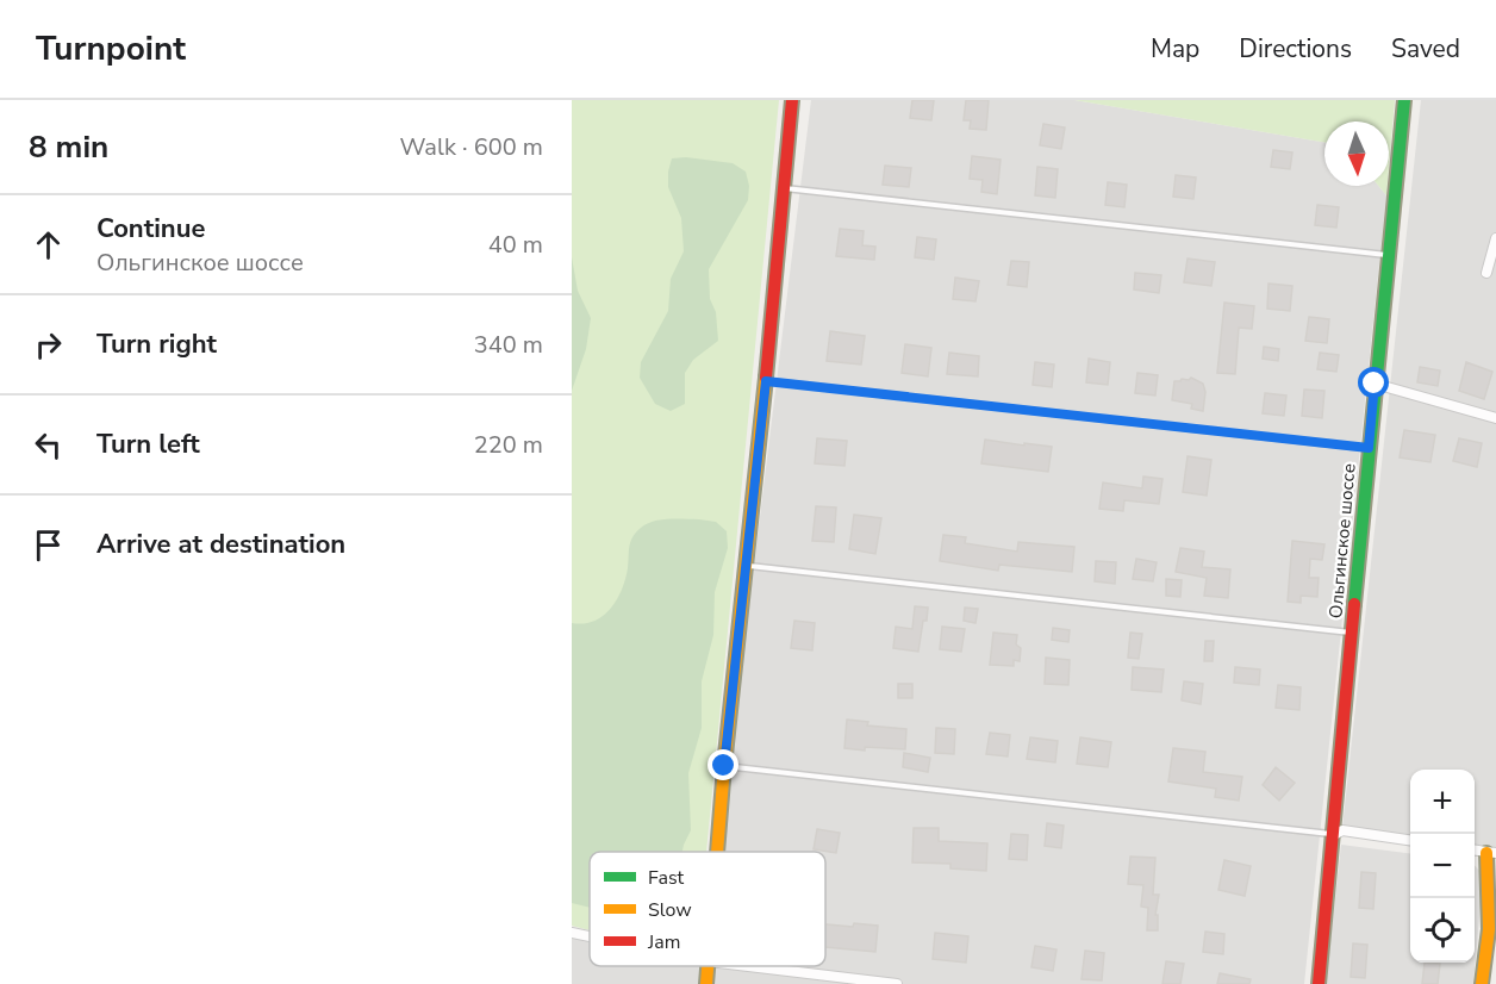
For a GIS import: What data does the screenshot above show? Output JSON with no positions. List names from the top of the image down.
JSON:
{
  "streets": {
    "street": ["Ольгинское шоссе"]
  },
  "legend": ["Fast", "Slow", "Jam"],
  "north": "bottom",
  "page": {
    "header": "Turnpoint",
    "nav": ["Map", "Directions", "Saved"],
    "heading": ["8 min", "Walk · 600 m"],
    "list": [
      ["Continue", "Ольгинское шоссе", "40 m"],
      ["Turn right", "340 m"],
      ["Turn left", "220 m"],
      "Arrive at destination"
    ],
    "map_buttons": ["+", "−"]
  }
}
